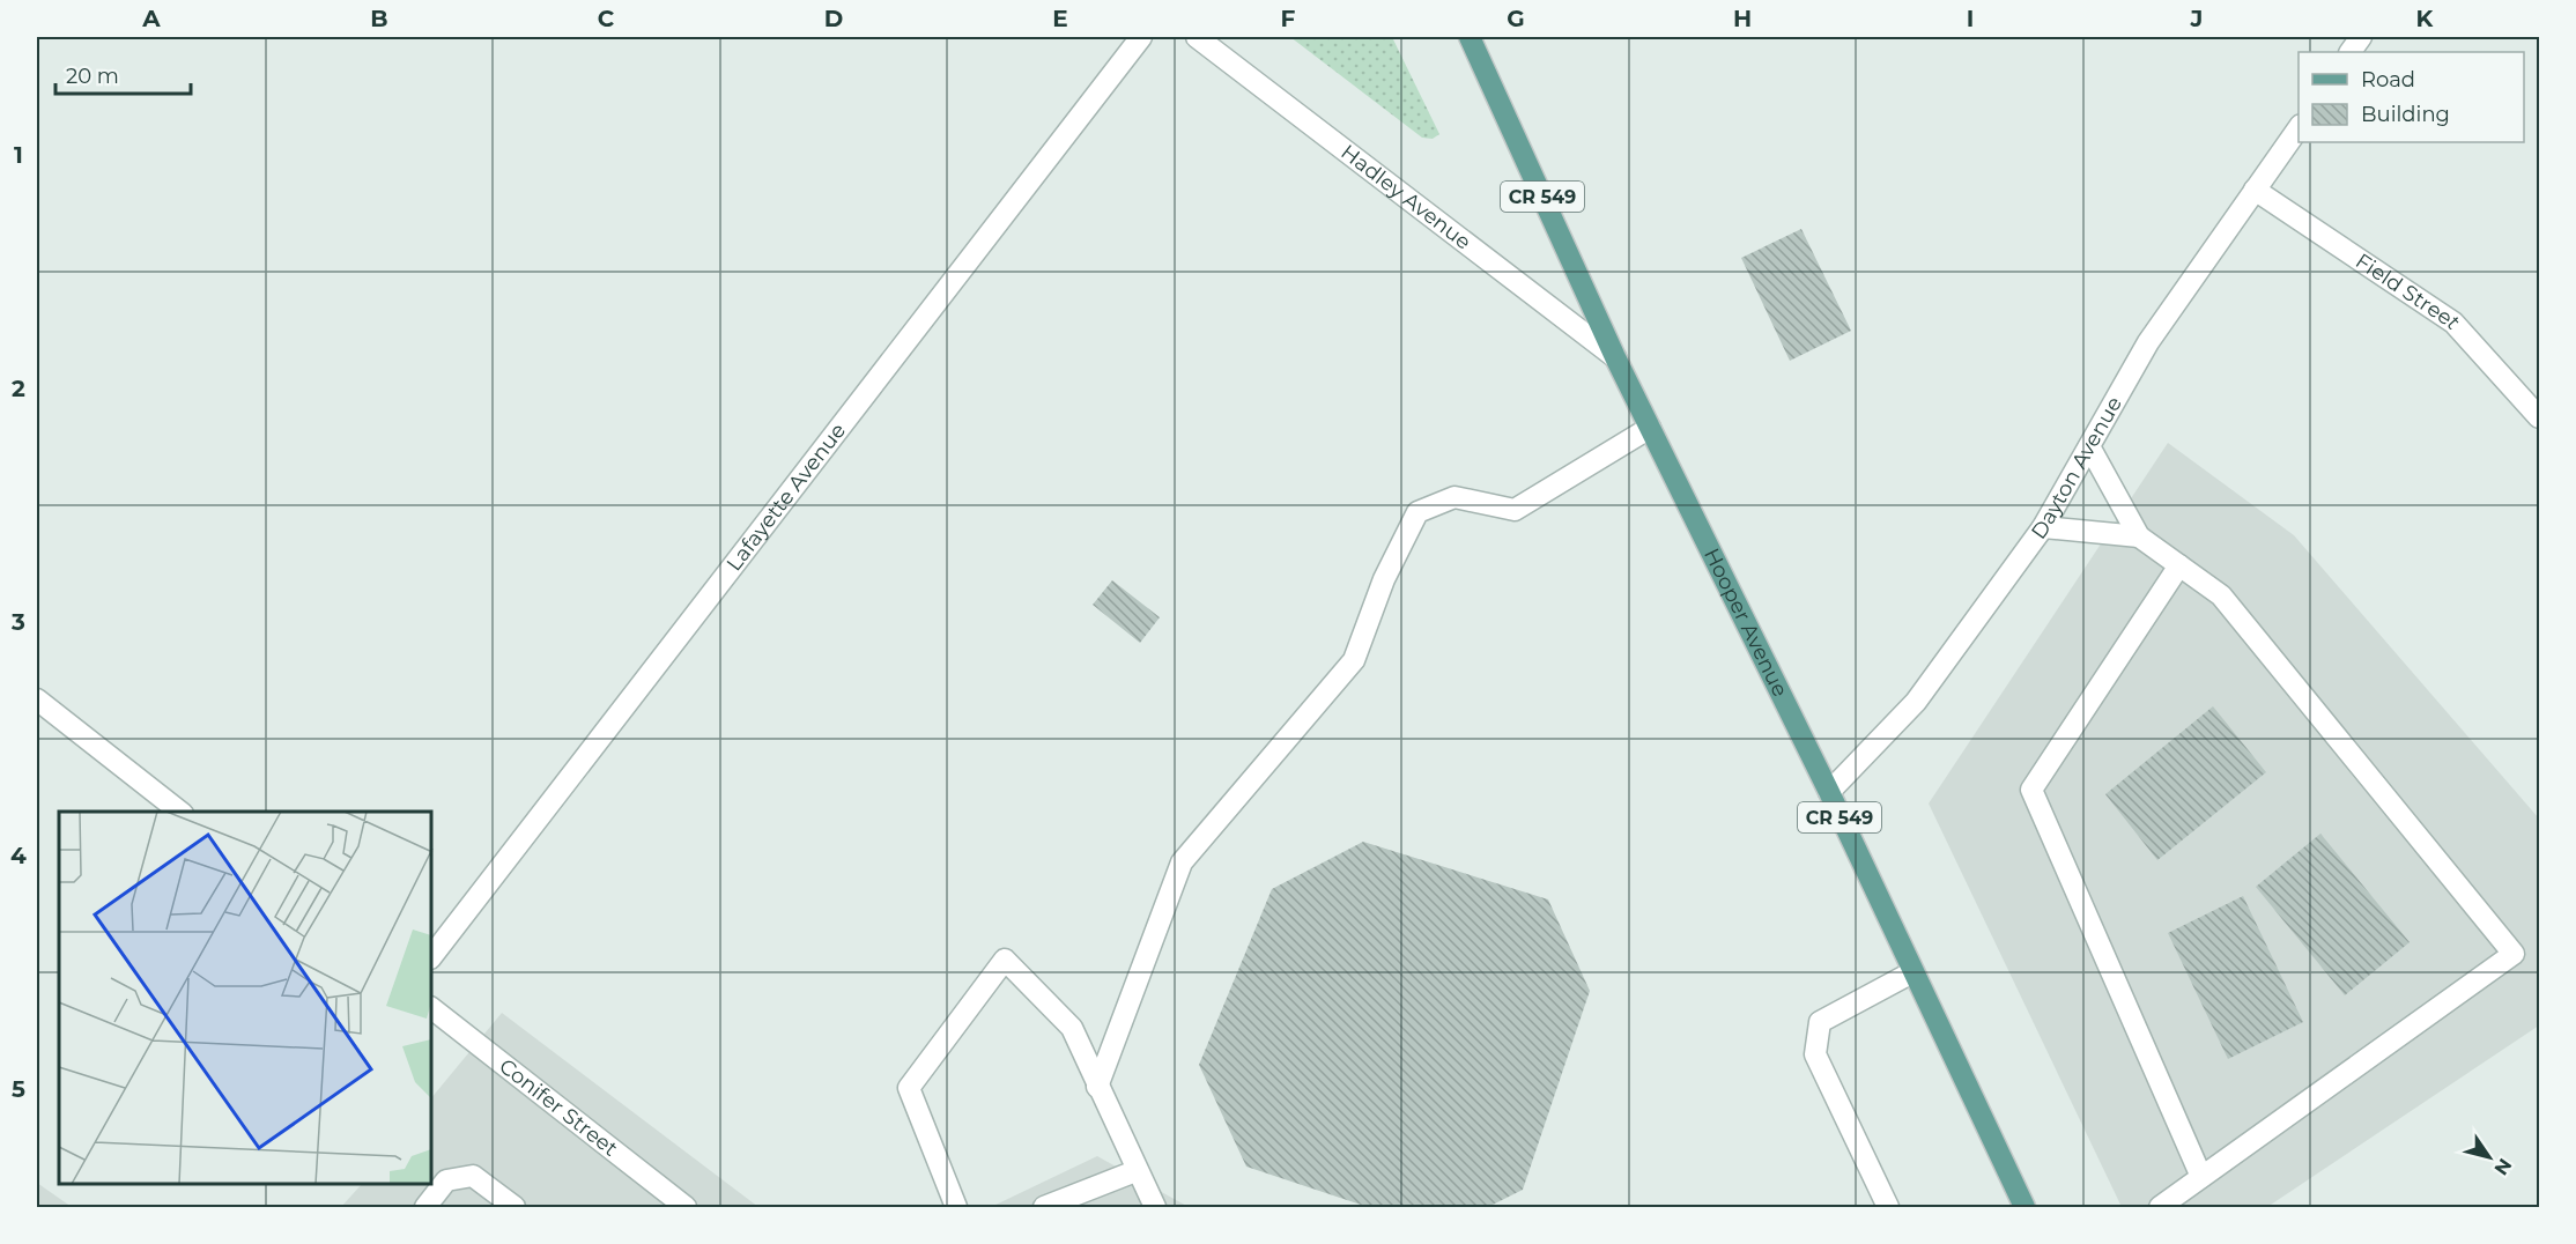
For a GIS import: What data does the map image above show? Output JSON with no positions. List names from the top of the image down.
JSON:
{
  "streets": {
    "main road": ["CR 549", "Hooper Avenue"],
    "street": [
      "Hadley Avenue",
      "Field Street",
      "Dayton Avenue",
      "Lafayette Avenue",
      "Conifer Street"
    ]
  },
  "crossings": [
    ["Hadley Avenue", "Hooper Avenue"],
    ["Field Street", "Dayton Avenue"],
    ["Dayton Avenue", "Hooper Avenue"]
  ],
  "legend": ["Road", "Building"],
  "scale_bar": "20 m",
  "north": "bottom right",
  "grid": {
    "columns": [
      "A",
      "B",
      "C",
      "D",
      "E",
      "F",
      "G",
      "H",
      "I",
      "J",
      "K"
    ],
    "rows": [
      "1",
      "2",
      "3",
      "4",
      "5"
    ]
  }
}
